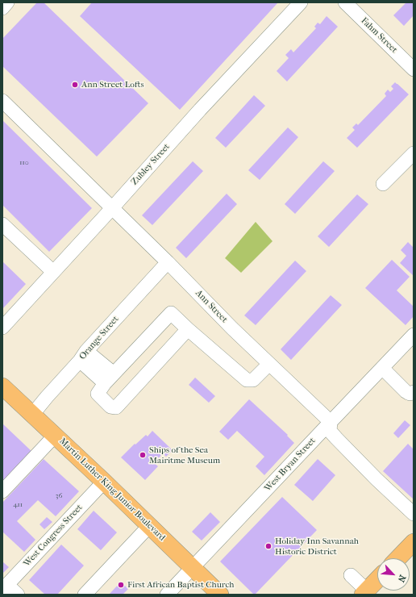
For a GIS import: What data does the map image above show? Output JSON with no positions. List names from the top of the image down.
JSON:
{
  "streets": {
    "main road": ["Martin Luther King Junior Boulevard"],
    "street": [
      "Fahm Street",
      "Zubley Street",
      "Ann Street",
      "Orange Street",
      "West Bryan Street",
      "West Congress Street"
    ]
  },
  "crossings": [
    ["Zubley Street", "Ann Street"],
    ["Ann Street", "Orange Street"],
    ["Ann Street", "West Bryan Street"],
    ["Orange Street", "Martin Luther King Junior Boulevard"],
    ["West Bryan Street", "Martin Luther King Junior Boulevard"],
    ["Martin Luther King Junior Boulevard", "West Congress Street"]
  ],
  "places": [
    "Ann Street Lofts",
    "Ships of the Sea Mairitme Museum",
    "Holiday Inn Savannah Historic District",
    "First African Baptist Church"
  ],
  "house_numbers": ["110", "36", "411"],
  "north": "bottom right"
}
